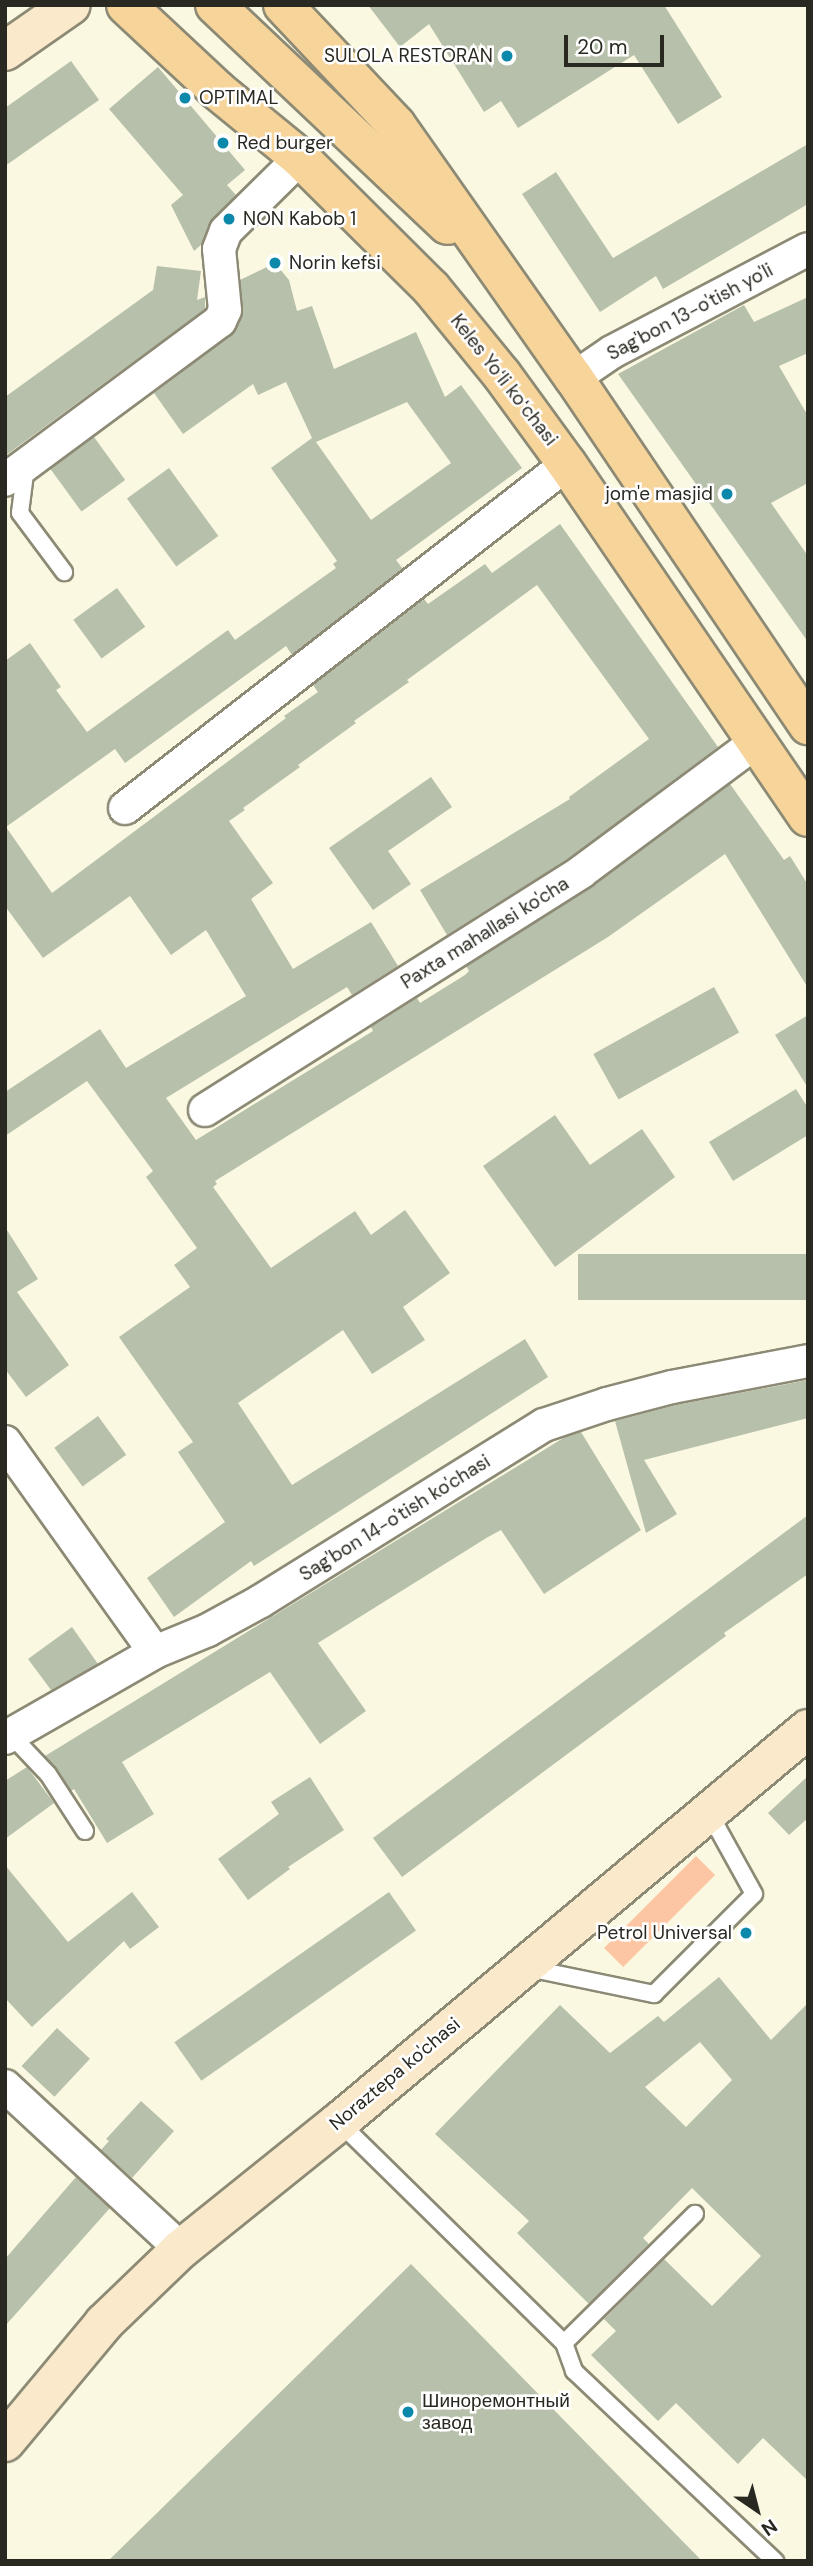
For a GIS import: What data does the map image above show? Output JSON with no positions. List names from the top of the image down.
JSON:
{
  "streets": {
    "main road": ["Keles Yoʻli koʻchasi", "Noraztepa ko'chasi"],
    "street": ["Sag'bon 13-o'tish yo'li", "Paxta mahallasi ko'cha", "Sag'bon 14-o'tish ko'chasi"]
  },
  "crossings": [
    ["Keles Yoʻli koʻchasi", "Paxta mahallasi ko'cha"]
  ],
  "places": [
    "SULOLA RESTORAN",
    "OPTIMAL",
    "Red burger",
    "NON Kabob 1",
    "Norin kefsi",
    "jom'e masjid",
    "Petrol Universal",
    "Шиноремонтный завод"
  ],
  "scale_bar": "20 m",
  "north": "bottom right"
}
